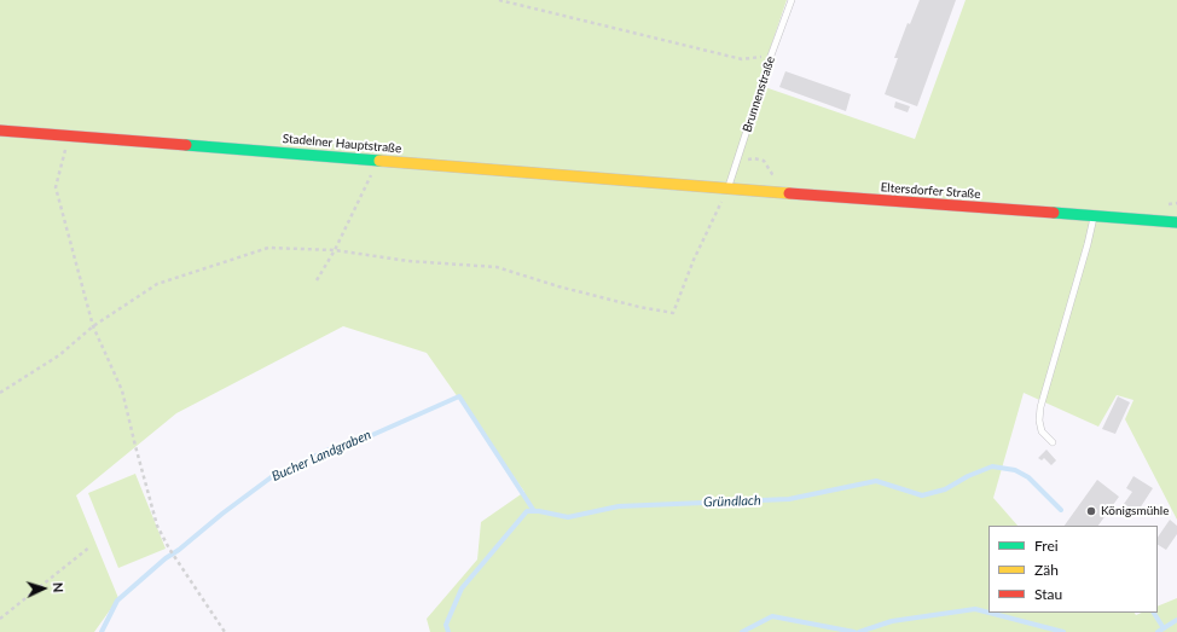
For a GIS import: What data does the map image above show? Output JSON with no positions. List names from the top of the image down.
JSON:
{
  "streets": {
    "main road": ["Stadelner Hauptstraße", "Eltersdorfer Straße"],
    "lane": ["Brunnenstraße"]
  },
  "crossings": [
    ["Brunnenstraße", "Eltersdorfer Straße"],
    ["Stadelner Hauptstraße", "Eltersdorfer Straße"]
  ],
  "water": ["Bucher Landgraben", "Gründlach"],
  "places": ["Königsmühle"],
  "legend": ["Frei", "Zäh", "Stau"],
  "north": "right"
}
